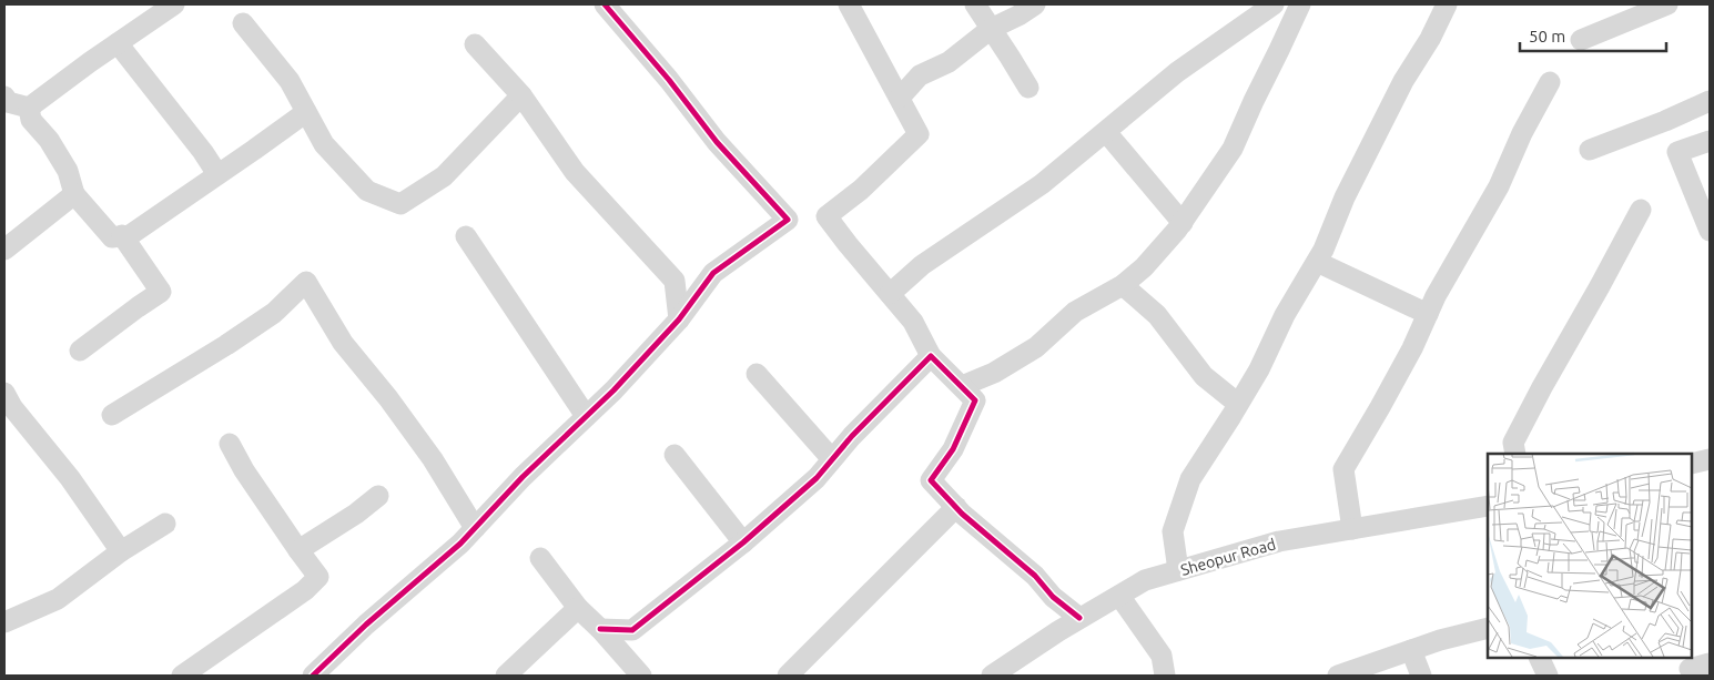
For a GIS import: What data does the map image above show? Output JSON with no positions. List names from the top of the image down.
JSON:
{
  "streets": {
    "street": ["Sheopur Road"]
  },
  "scale_bar": "50 m"
}
